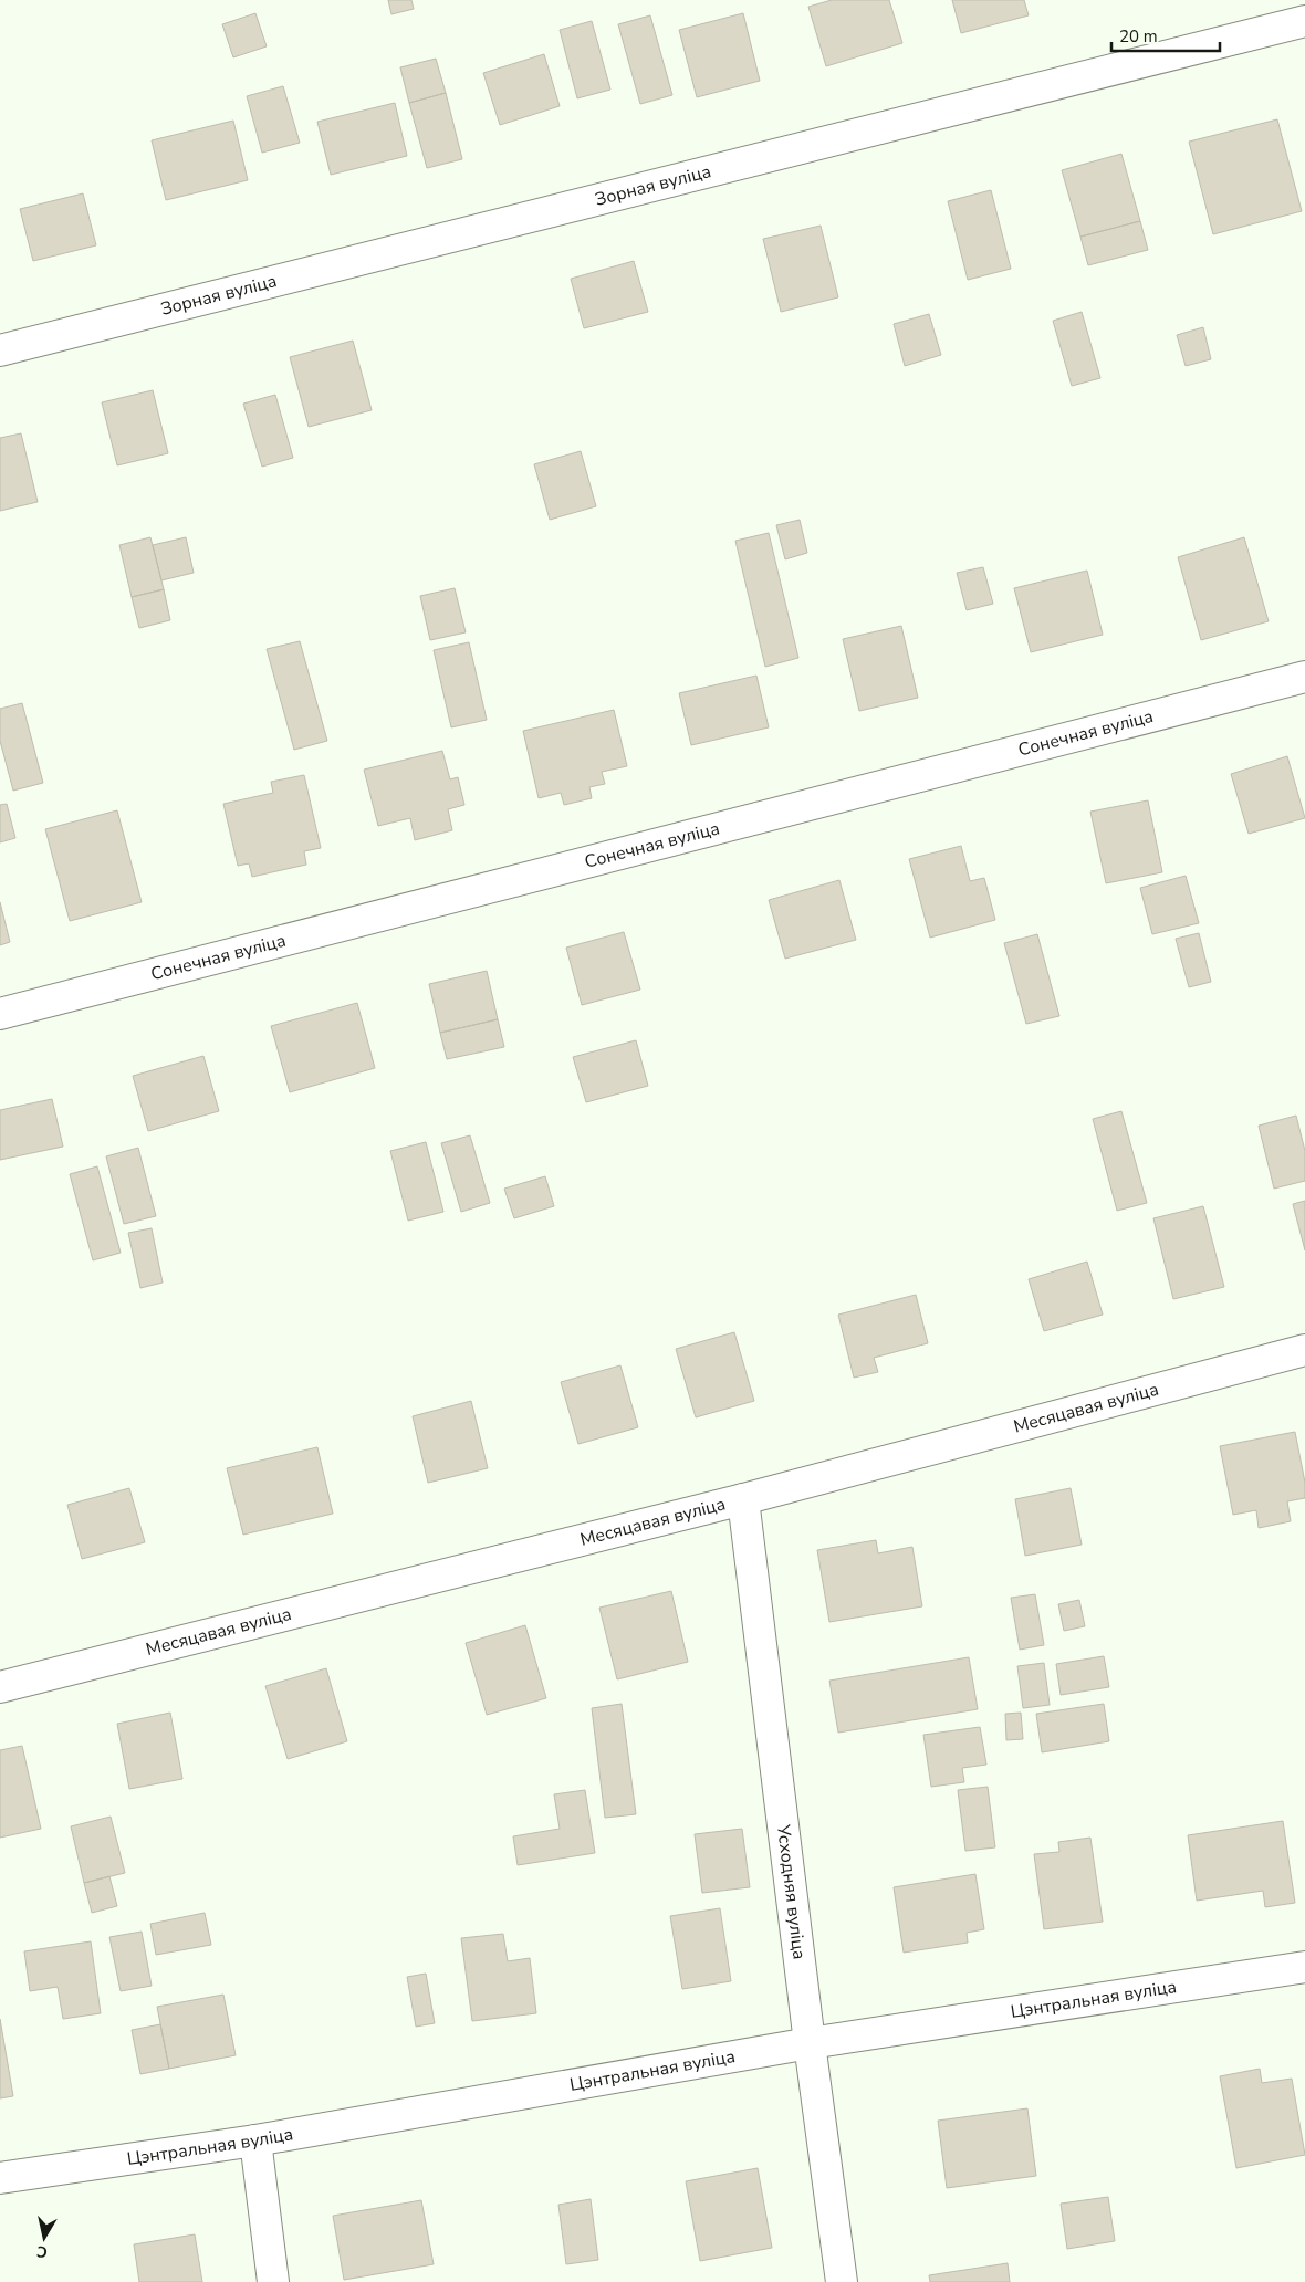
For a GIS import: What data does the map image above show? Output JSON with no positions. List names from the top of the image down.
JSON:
{
  "streets": {
    "street": [
      "Зорная вуліца",
      "Сонечная вуліца",
      "Месяцавая вуліца",
      "Усходняя вуліца",
      "Цэнтральная вуліца"
    ]
  },
  "crossings": [
    ["Месяцавая вуліца", "Усходняя вуліца"],
    ["Усходняя вуліца", "Цэнтральная вуліца"]
  ],
  "scale_bar": "20 m",
  "north": "bottom"
}
